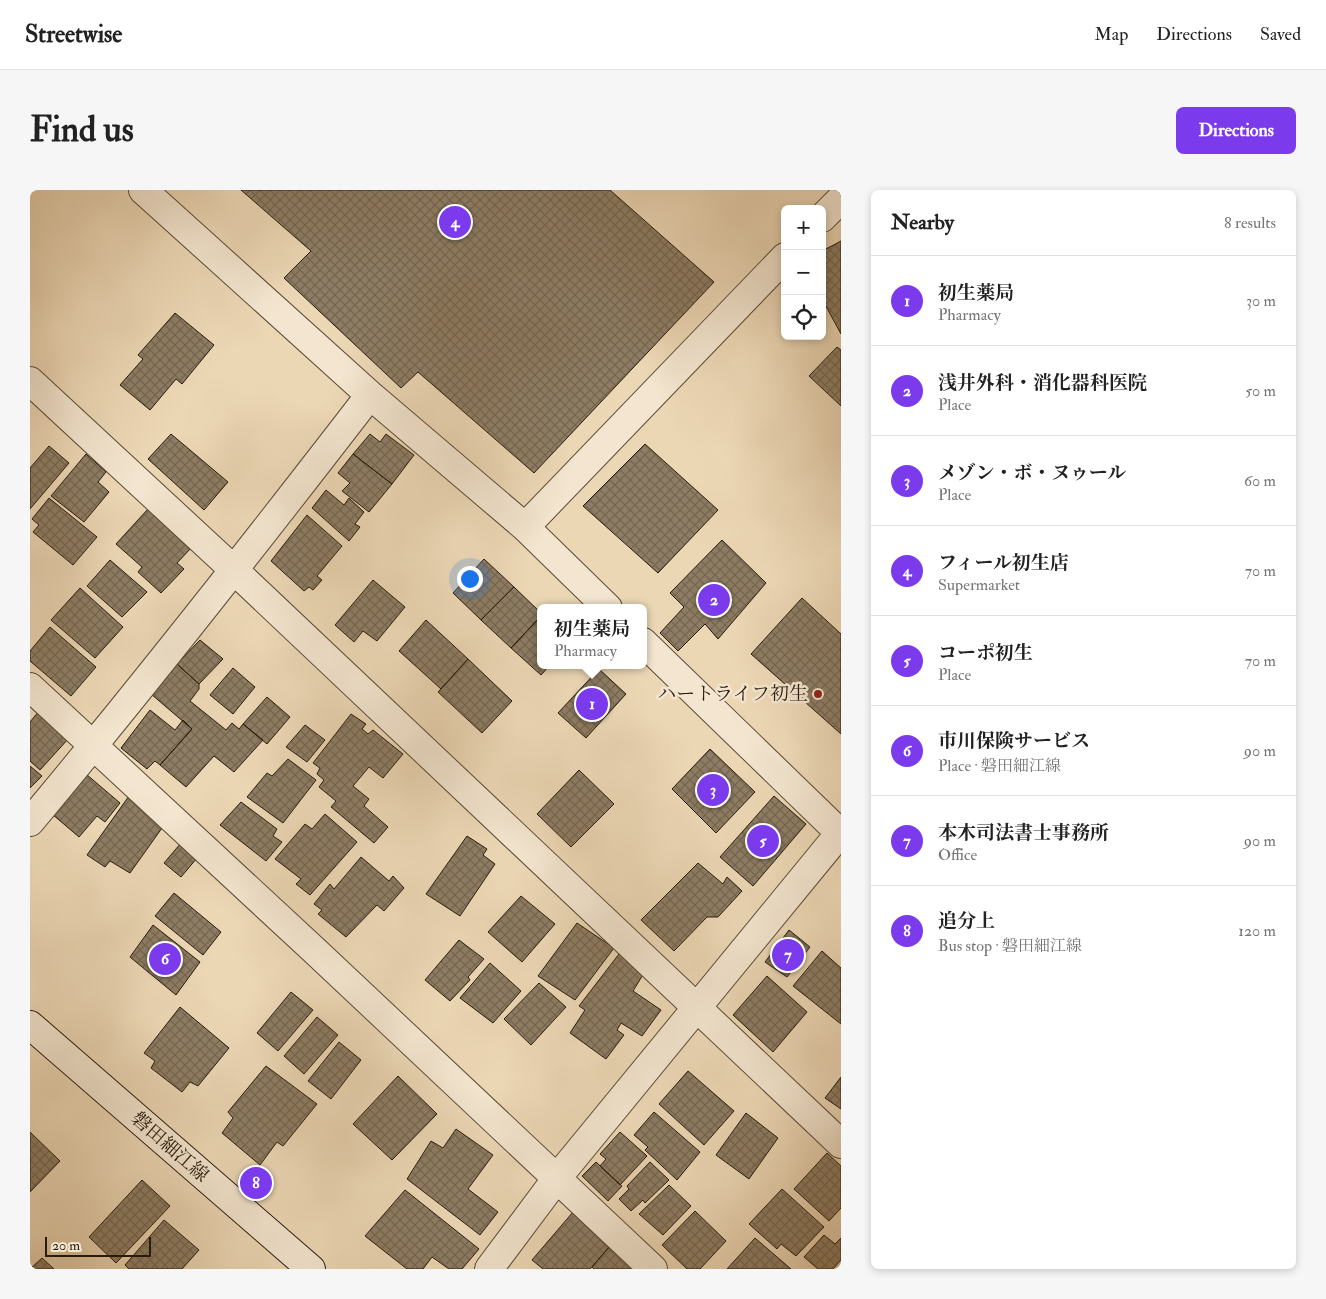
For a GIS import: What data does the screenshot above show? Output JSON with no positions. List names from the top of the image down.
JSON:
{
  "streets": {
    "street": ["磐田細江線"]
  },
  "places": ["ハートライフ初生"],
  "scale_bar": "20 m",
  "page": {
    "header": "Streetwise",
    "nav": ["Map", "Directions", "Saved"],
    "buttons": "Directions",
    "title": "Find us",
    "heading": ["Nearby", "8 results"],
    "pins": [
      "4",
      "2",
      "1",
      "3",
      "5",
      "7",
      "6",
      "8"
    ],
    "map_buttons": ["+", "−"],
    "list": [
      {
        "mark": "1",
        "name": "初生薬局",
        "note": "Pharmacy",
        "value": "30 m"
      },
      {
        "mark": "2",
        "name": "浅井外科・消化器科医院",
        "note": "Place",
        "value": "50 m"
      },
      {
        "mark": "3",
        "name": "メゾン・ボ・ヌゥール",
        "note": "Place",
        "value": "60 m"
      },
      {
        "mark": "4",
        "name": "フィール初生店",
        "note": "Supermarket",
        "value": "70 m"
      },
      {
        "mark": "5",
        "name": "コーポ初生",
        "note": "Place",
        "value": "70 m"
      },
      {
        "mark": "6",
        "name": "市川保険サービス",
        "note": "Place · 磐田細江線",
        "value": "90 m"
      },
      {
        "mark": "7",
        "name": "本木司法書士事務所",
        "note": "Office",
        "value": "90 m"
      },
      {
        "mark": "8",
        "name": "追分上",
        "note": "Bus stop · 磐田細江線",
        "value": "120 m"
      }
    ],
    "popup": ["初生薬局", "Pharmacy"],
    "scale": "20 m"
  }
}
